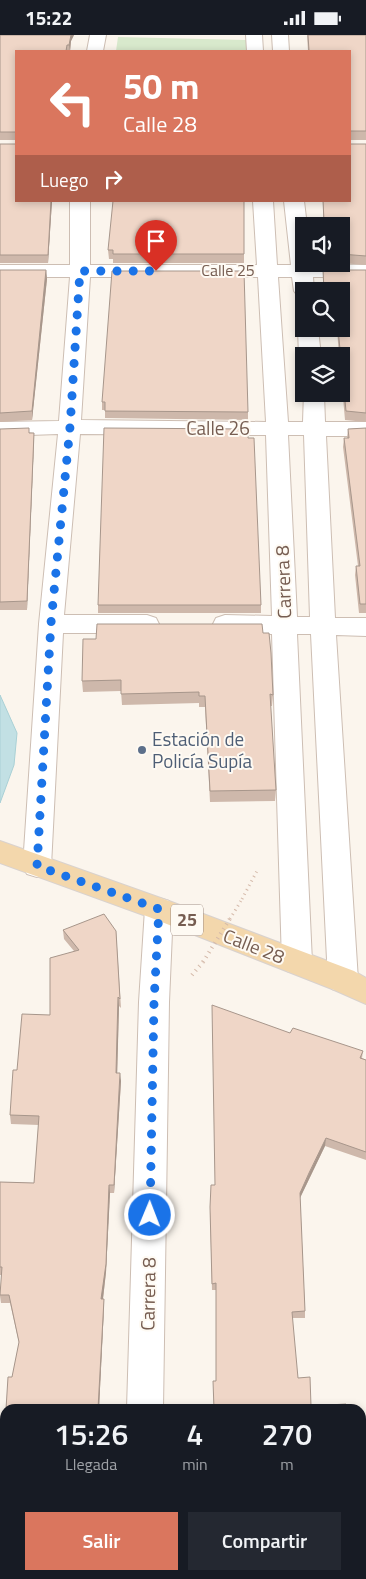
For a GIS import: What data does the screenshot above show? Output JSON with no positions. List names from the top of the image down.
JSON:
{
  "streets": {
    "main road": ["25", "Calle 28"],
    "street": ["Calle 25", "Calle 26", "Carrera 8"]
  },
  "crossings": [
    ["Calle 25", "Carrera 8"],
    ["Calle 26", "Carrera 8"],
    ["Carrera 8", "Calle 28"]
  ],
  "places": ["Estación de Policía Supía"],
  "page": {
    "status": "15:22",
    "turn": ["50 m", "Calle 28"],
    "then": "Luego",
    "eta": [
      "15:26",
      "Llegada",
      "4",
      "min",
      "270",
      "m"
    ],
    "buttons": ["Salir", "Compartir"]
  }
}
